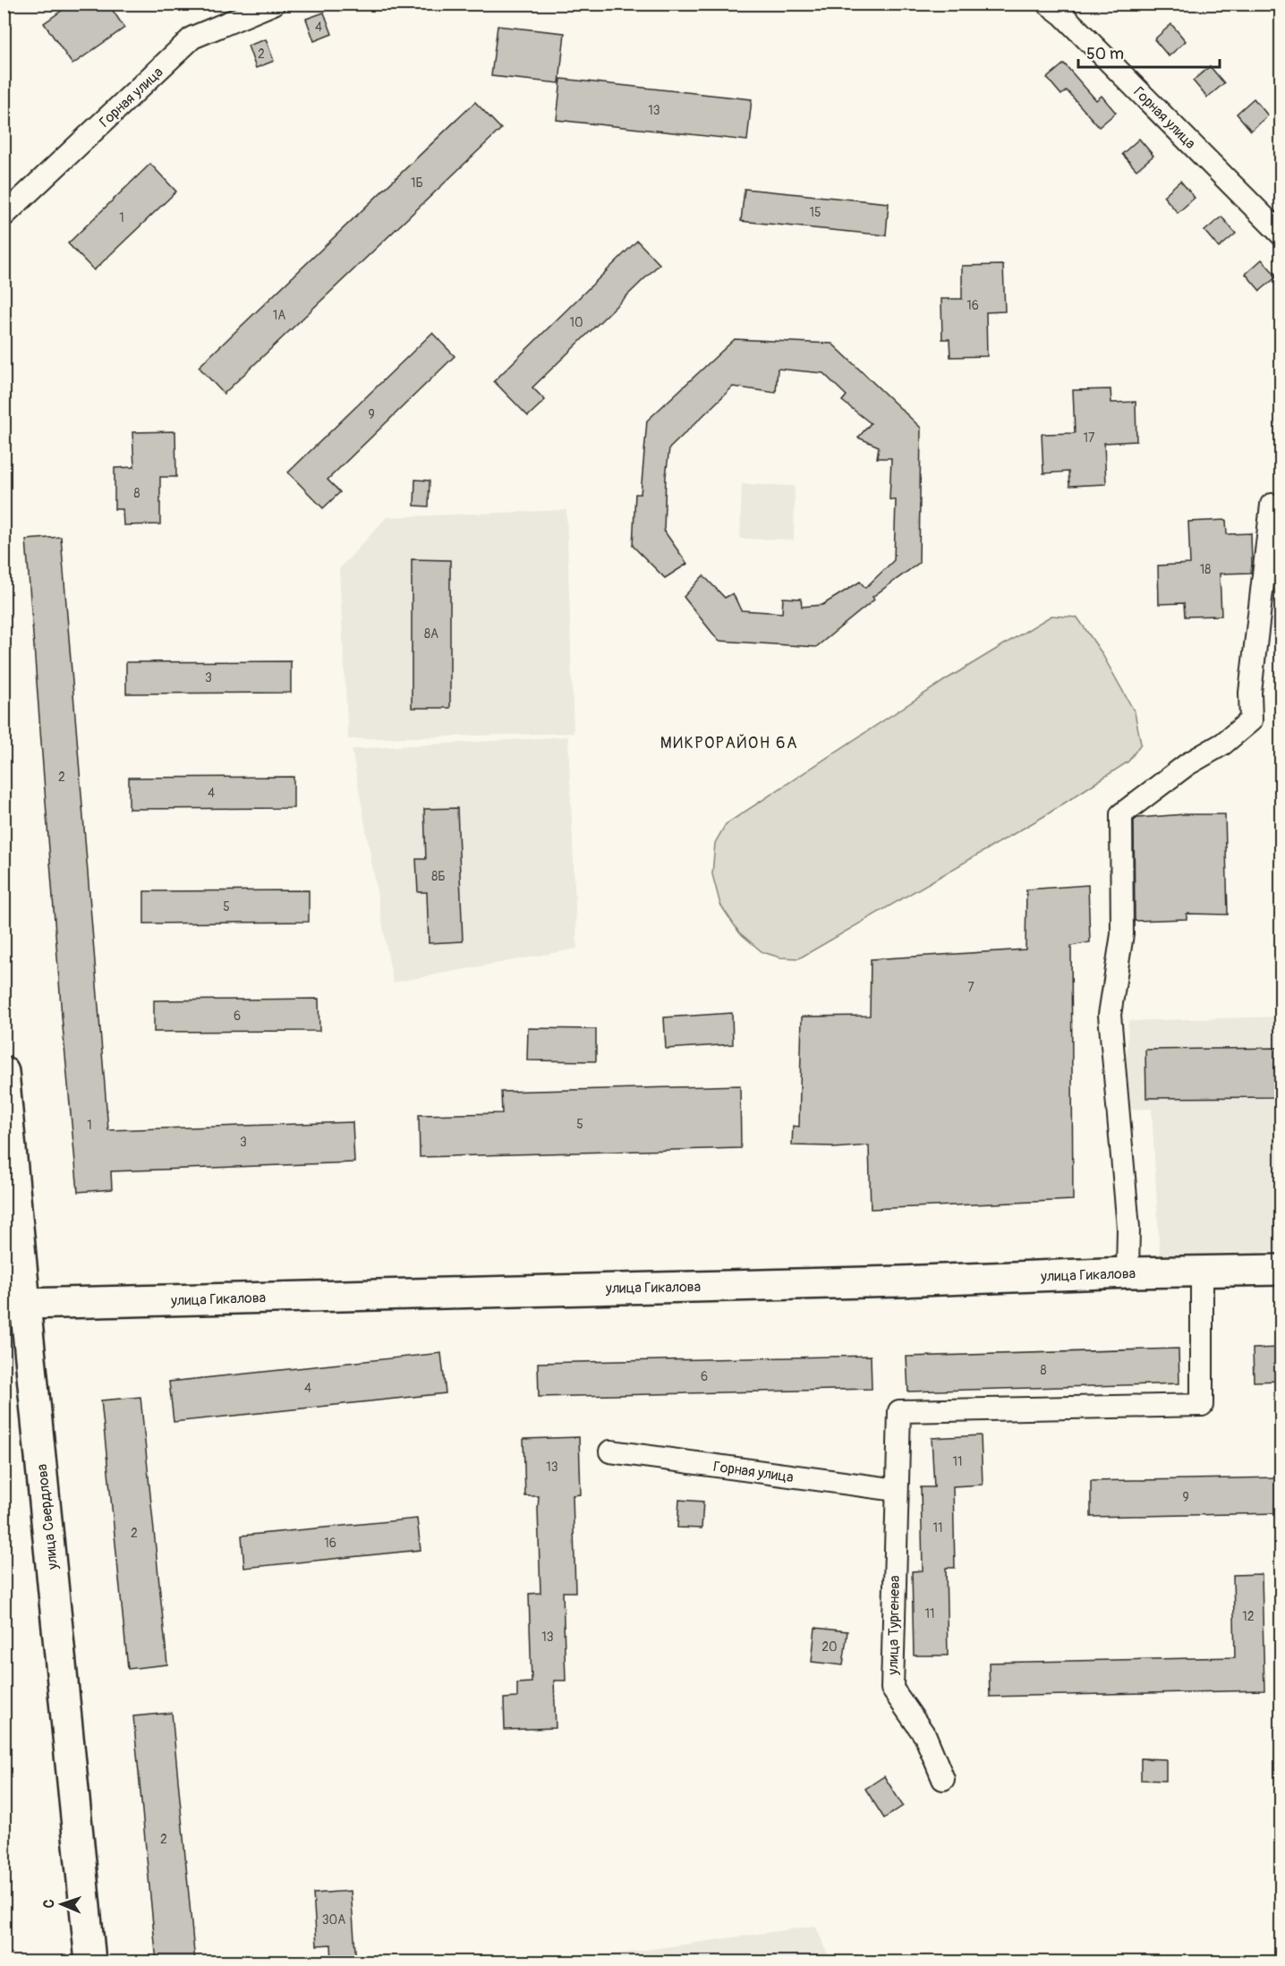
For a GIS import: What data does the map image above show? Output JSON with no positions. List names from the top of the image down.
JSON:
{
  "streets": {
    "main road": ["улица Гикалова", "улица Свердлова"],
    "street": ["Горная улица", "улица Тургенева"]
  },
  "crossings": [
    ["Горная улица", "улица Тургенева"],
    ["улица Гикалова", "улица Свердлова"],
    ["улица Гикалова", "улица Тургенева"]
  ],
  "districts": ["МИКРОРАЙОН 6А"],
  "house_numbers": [
    "4",
    "2",
    "13",
    "1Б",
    "15",
    "1",
    "16",
    "1А",
    "10",
    "9",
    "17",
    "8",
    "18",
    "8А",
    "3",
    "2",
    "4",
    "8Б",
    "5",
    "7",
    "6",
    "5",
    "1",
    "3",
    "8",
    "6",
    "4",
    "11",
    "13",
    "9",
    "11",
    "2",
    "16",
    "11",
    "12",
    "13",
    "20",
    "2",
    "30А"
  ],
  "scale_bar": "50 m",
  "north": "left"
}
